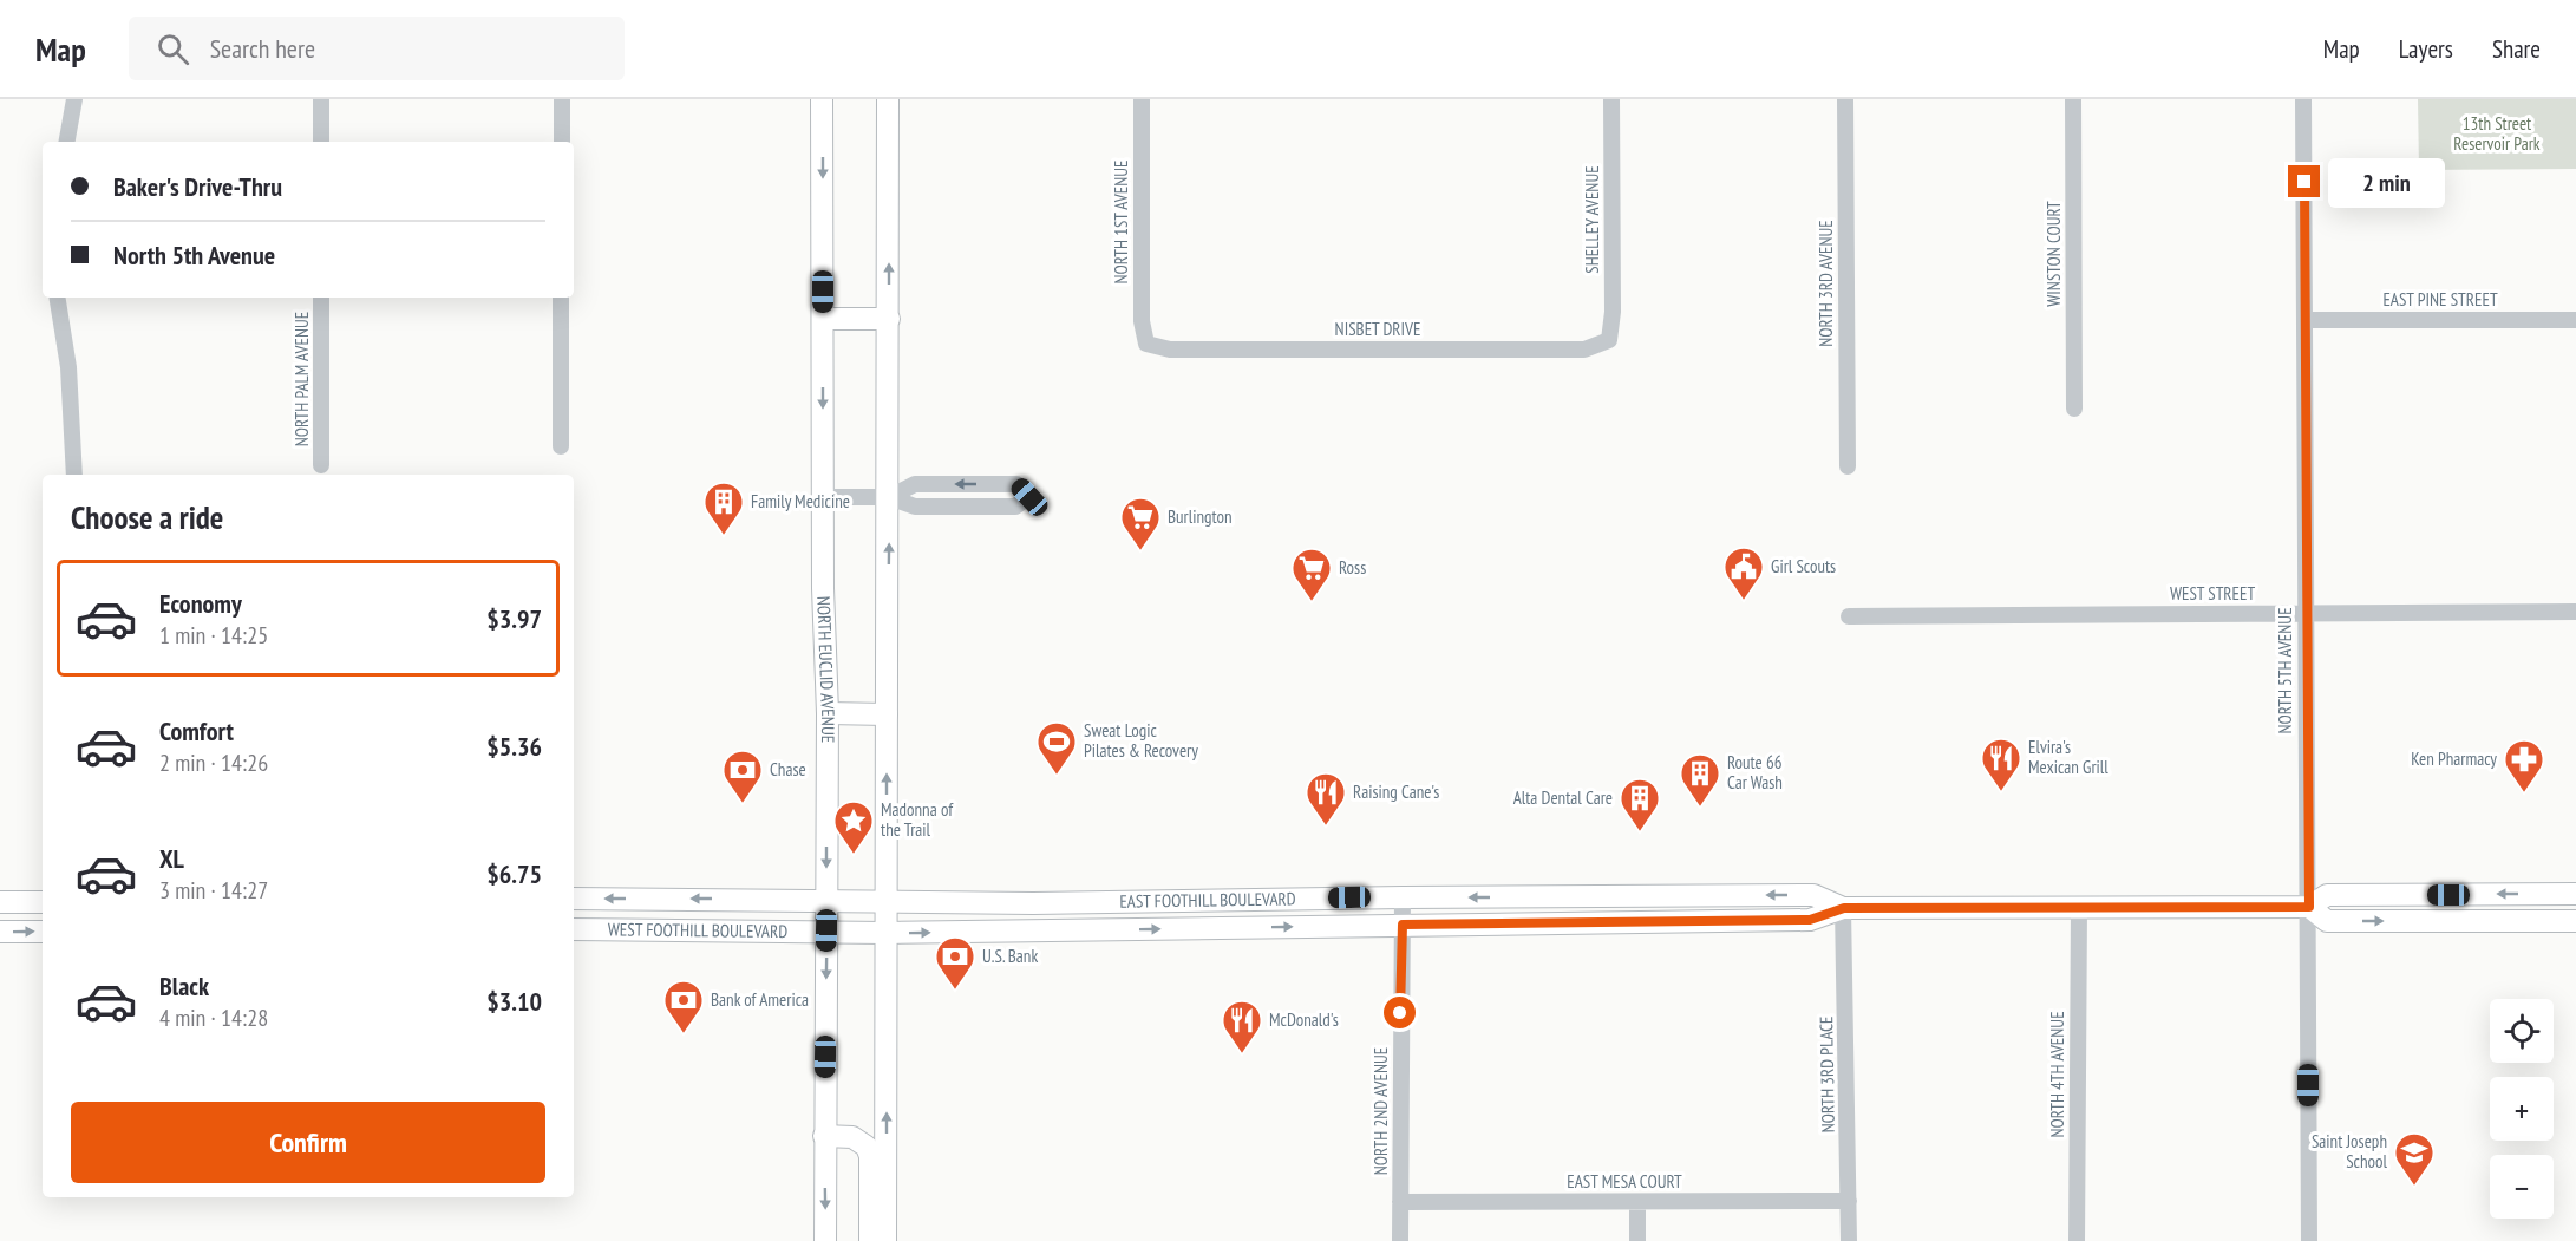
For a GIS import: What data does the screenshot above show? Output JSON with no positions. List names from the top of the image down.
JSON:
{
  "streets": {
    "main road": ["NORTH EUCLID AVENUE", "EAST FOOTHILL BOULEVARD", "WEST FOOTHILL BOULEVARD"],
    "street": [
      "SHELLEY AVENUE",
      "NORTH 1ST AVENUE",
      "WINSTON COURT",
      "NORTH 3RD AVENUE",
      "EAST PINE STREET",
      "NISBET DRIVE",
      "NORTH PALM AVENUE",
      "WEST STREET",
      "NORTH 5TH AVENUE",
      "NORTH 3RD PLACE",
      "NORTH 4TH AVENUE",
      "NORTH 2ND AVENUE",
      "EAST MESA COURT"
    ]
  },
  "crossings": [
    ["SHELLEY AVENUE", "NISBET DRIVE"],
    ["NORTH 1ST AVENUE", "NISBET DRIVE"],
    ["EAST PINE STREET", "NORTH 5TH AVENUE"],
    ["WEST STREET", "NORTH 5TH AVENUE"],
    ["NORTH EUCLID AVENUE", "EAST FOOTHILL BOULEVARD"],
    ["NORTH EUCLID AVENUE", "WEST FOOTHILL BOULEVARD"],
    ["NORTH 5TH AVENUE", "EAST FOOTHILL BOULEVARD"],
    ["EAST FOOTHILL BOULEVARD", "WEST FOOTHILL BOULEVARD"],
    ["EAST FOOTHILL BOULEVARD", "NORTH 3RD PLACE"],
    ["EAST FOOTHILL BOULEVARD", "NORTH 4TH AVENUE"],
    ["EAST FOOTHILL BOULEVARD", "NORTH 2ND AVENUE"],
    ["NORTH 3RD PLACE", "EAST MESA COURT"],
    ["NORTH 2ND AVENUE", "EAST MESA COURT"]
  ],
  "parks": ["13th Street Reservoir Park"],
  "places": {
    "building": ["Family Medicine", "Route 66 Car Wash", "Alta Dental Care"],
    "supermarket": ["Burlington", "Ross"],
    "public building": ["Girl Scouts"],
    "sports": ["Sweat Logic Pilates & Recovery"],
    "restaurant": ["Elvira's Mexican Grill", "Raising Cane's", "McDonald's"],
    "pharmacy": ["Ken Pharmacy"],
    "bank": ["Chase", "U.S. Bank", "Bank of America"],
    "place": ["Madonna of the Trail"],
    "school or university": ["Saint Joseph School"]
  },
  "page": {
    "header": "Map",
    "search": "Search here",
    "nav": ["Map", "Layers", "Share"],
    "banner": ["Baker's Drive-Thru", "North 5th Avenue"],
    "bubble": "2 min",
    "heading": "Choose a ride",
    "list": [
      {
        "name": "Economy",
        "note": "1 min · 14:25",
        "value": "$3.97"
      },
      {
        "name": "Comfort",
        "note": "2 min · 14:26",
        "value": "$5.36"
      },
      {
        "name": "XL",
        "note": "3 min · 14:27",
        "value": "$6.75"
      },
      {
        "name": "Black",
        "note": "4 min · 14:28",
        "value": "$3.10"
      }
    ],
    "map_buttons": ["+", "−"],
    "buttons": "Confirm"
  }
}
